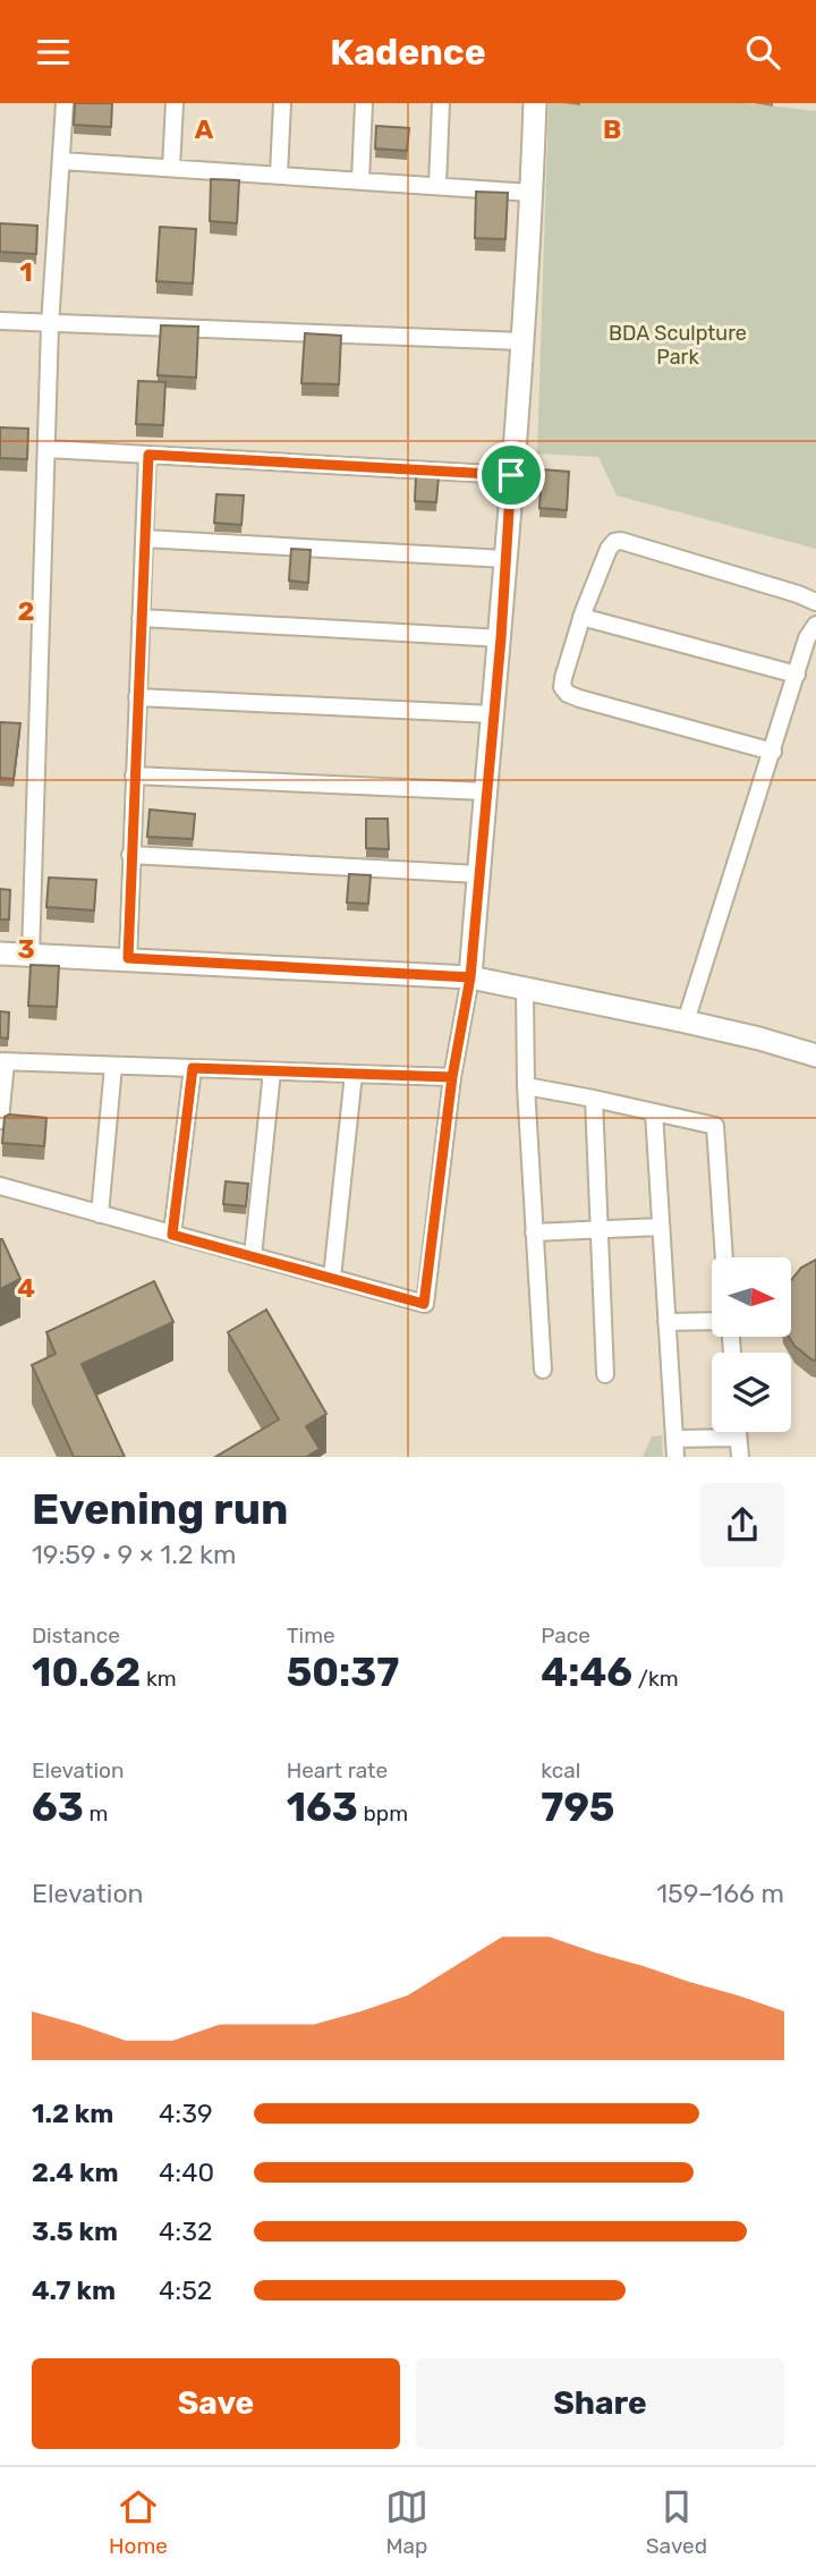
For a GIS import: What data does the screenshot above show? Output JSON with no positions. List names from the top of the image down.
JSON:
{
  "parks": ["BDA Sculpture Park"],
  "north": "right",
  "page": {
    "header": "Kadence",
    "heading": ["Evening run", "19:59 · 9 × 1.2 km"],
    "stats": [
      ["Distance", "10.62 km"],
      ["Time", "50:37"],
      ["Pace", "4:46 /km"],
      ["Elevation", "63 m"],
      ["Heart rate", "163 bpm"],
      ["kcal", "795"]
    ],
    "chart": ["Elevation", "159–166 m"],
    "list": [
      {
        "name": "1.2 km",
        "note": "4:39"
      },
      {
        "name": "2.4 km",
        "note": "4:40"
      },
      {
        "name": "3.5 km",
        "note": "4:32"
      },
      {
        "name": "4.7 km",
        "note": "4:52"
      }
    ],
    "buttons": ["Save", "Share"],
    "tabs": ["Home", "Map", "Saved"]
  },
  "grid": {
    "columns": ["A", "B"],
    "rows": [
      "1",
      "2",
      "3",
      "4"
    ]
  }
}
